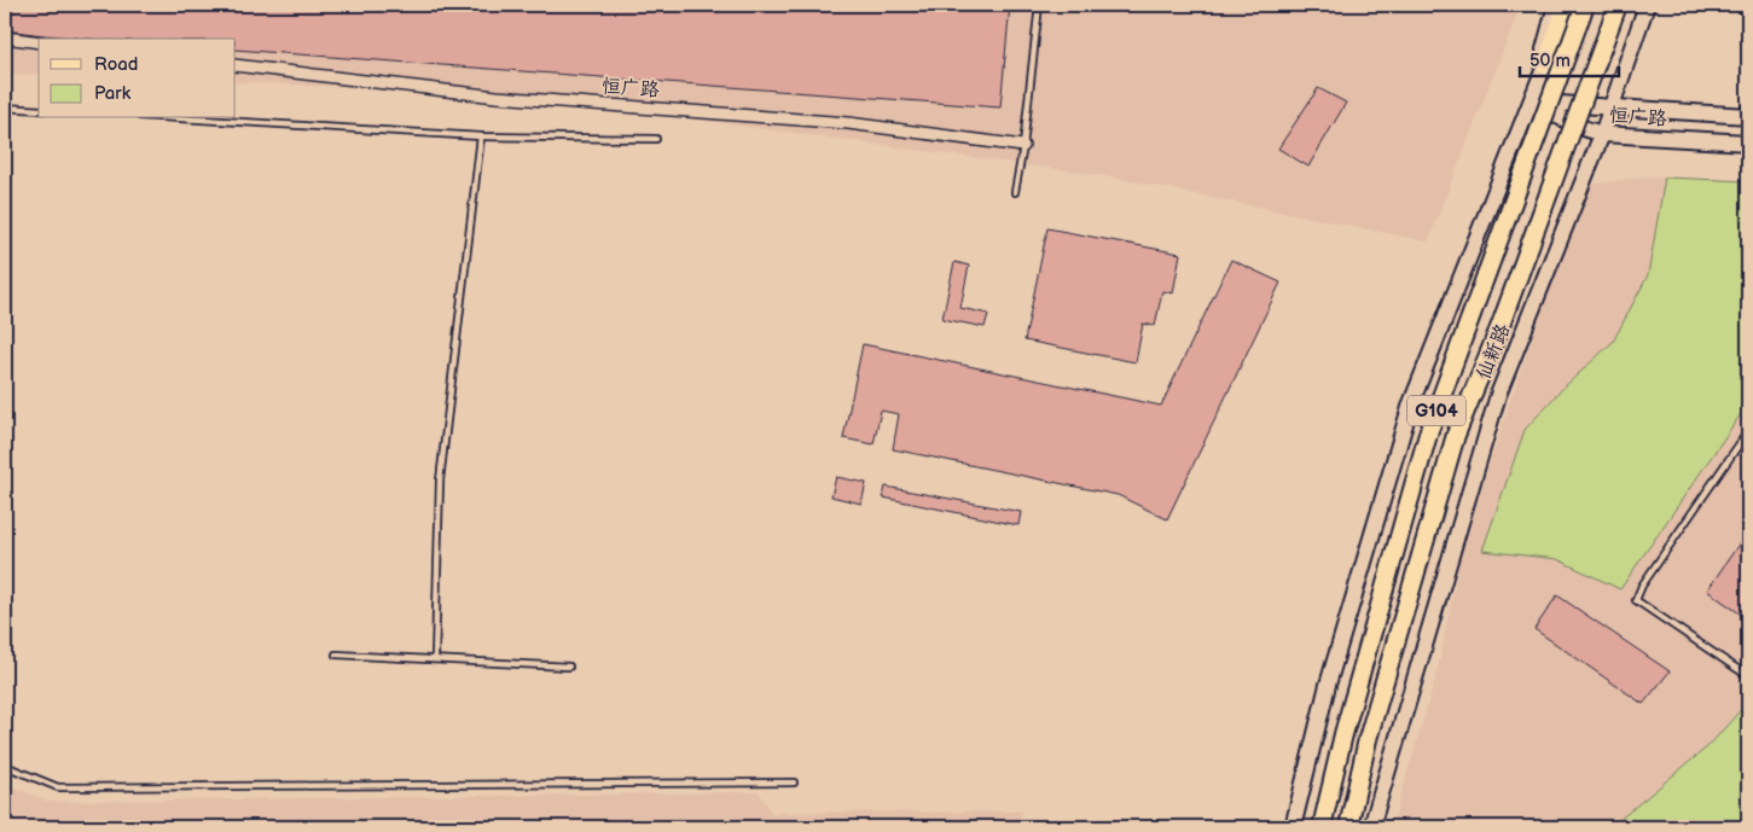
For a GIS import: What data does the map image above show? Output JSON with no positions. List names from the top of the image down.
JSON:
{
  "streets": {
    "main road": ["恒广路", "仙新路", "G104"]
  },
  "crossings": [
    ["恒广路", "仙新路"]
  ],
  "legend": ["Road", "Park"],
  "scale_bar": "50 m"
}
